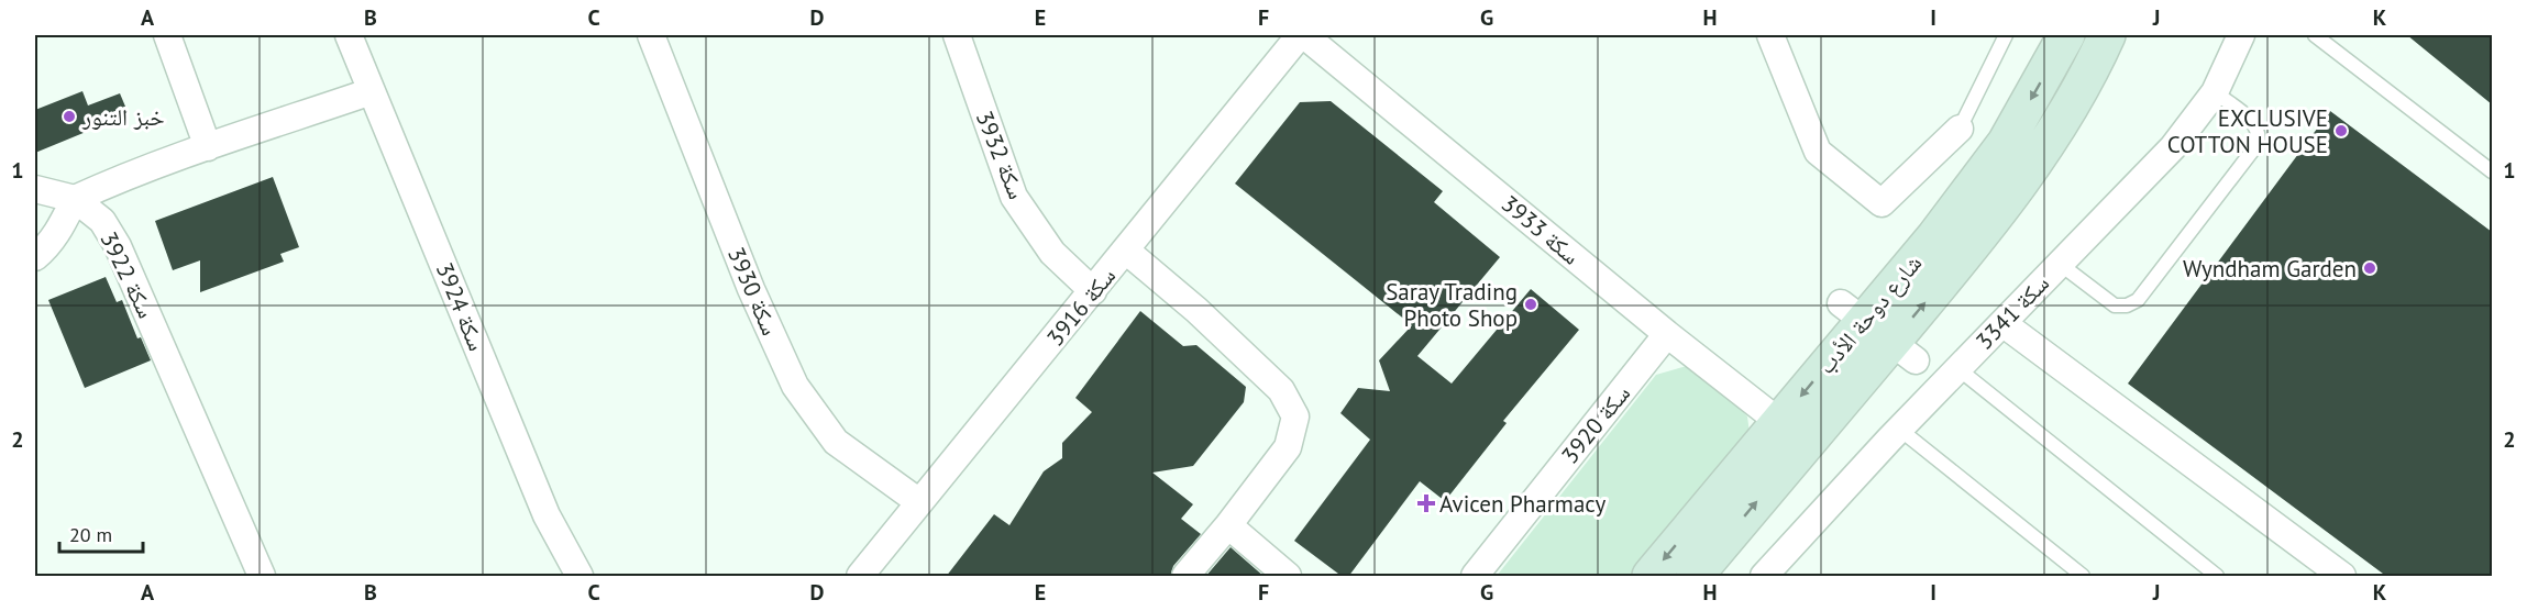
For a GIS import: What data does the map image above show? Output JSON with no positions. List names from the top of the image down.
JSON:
{
  "streets": {
    "main road": ["شارع دوحة الأدب"],
    "street": [
      "سكة 3932",
      "سكة 3933",
      "سكة 3922",
      "سكة 3930",
      "سكة 3924",
      "سكة 3916",
      "سكة 3341",
      "سكة 3920"
    ]
  },
  "crossings": [
    ["سكة 3932", "سكة 3916"],
    ["سكة 3933", "سكة 3916"],
    ["سكة 3933", "شارع دوحة الأدب"],
    ["سكة 3933", "سكة 3920"],
    ["سكة 3930", "سكة 3916"]
  ],
  "places": {
    "other": [
      "خبز التنور",
      "EXCLUSIVE COTTON HOUSE",
      "Wyndham Garden",
      "Saray Trading Photo Shop"
    ],
    "health": ["Avicen Pharmacy"]
  },
  "scale_bar": "20 m",
  "grid": {
    "columns": [
      "A",
      "B",
      "C",
      "D",
      "E",
      "F",
      "G",
      "H",
      "I",
      "J",
      "K"
    ],
    "rows": ["1", "2"]
  }
}
